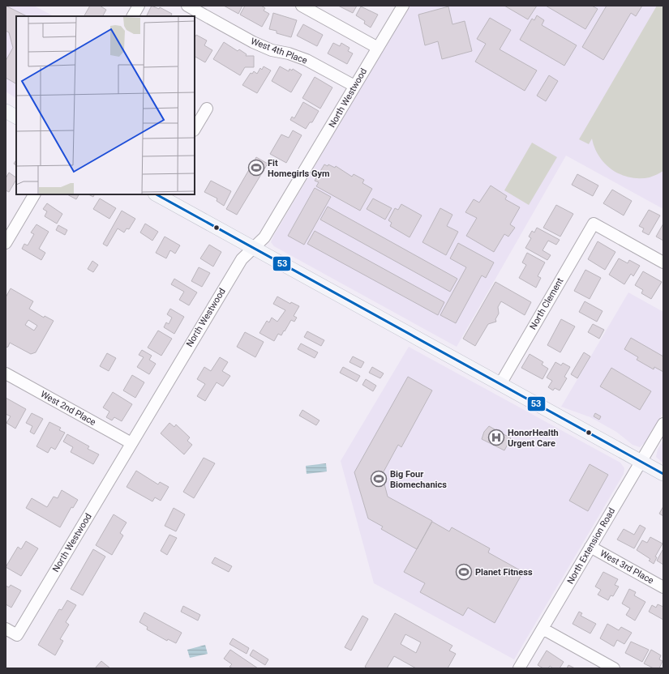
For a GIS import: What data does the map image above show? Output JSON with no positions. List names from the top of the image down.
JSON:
{
  "streets": {
    "street": [
      "West 4th Place",
      "North Westwood",
      "North Clement",
      "West 2nd Place",
      "North Extension Road",
      "West 3rd Place"
    ]
  },
  "crossings": [
    ["West 4th Place", "North Westwood"],
    ["North Westwood", "West 2nd Place"],
    ["North Extension Road", "West 3rd Place"]
  ],
  "places": {
    "sports": ["Fit Homegirls Gym", "Big Four Biomechanics", "Planet Fitness"],
    "hospital": ["HonorHealth Urgent Care"]
  },
  "lines": ["transit line 53"]
}
